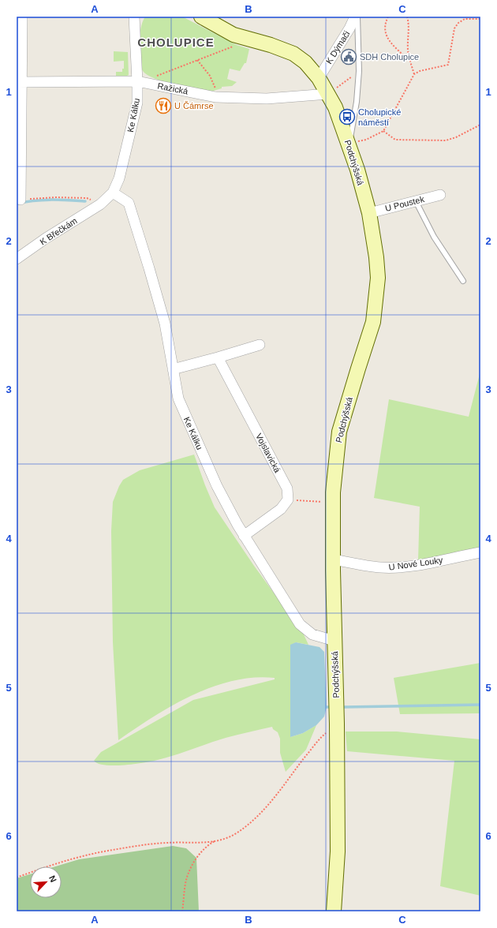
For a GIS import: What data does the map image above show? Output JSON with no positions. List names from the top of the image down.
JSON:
{
  "streets": {
    "street": [
      "K Dýmači",
      "Ražická",
      "Ke Kálku",
      "Podchýšská",
      "U Poustek",
      "K Břečkám",
      "Vojslavická",
      "U Nové Louky"
    ]
  },
  "crossings": [
    ["K Dýmači", "Podchýšská"],
    ["Ražická", "Ke Kálku"],
    ["Ražická", "Podchýšská"],
    ["Ke Kálku", "Podchýšská"],
    ["Ke Kálku", "K Břečkám"],
    ["Podchýšská", "U Poustek"],
    ["Podchýšská", "U Nové Louky"]
  ],
  "districts": ["CHOLUPICE"],
  "places": {
    "public building": ["SDH Cholupice"],
    "restaurant": ["U Čámrse"],
    "bus stop": ["Cholupické náměstí"]
  },
  "north": "top right",
  "grid": {
    "columns": ["A", "B", "C"],
    "rows": [
      "1",
      "2",
      "3",
      "4",
      "5",
      "6"
    ]
  }
}
